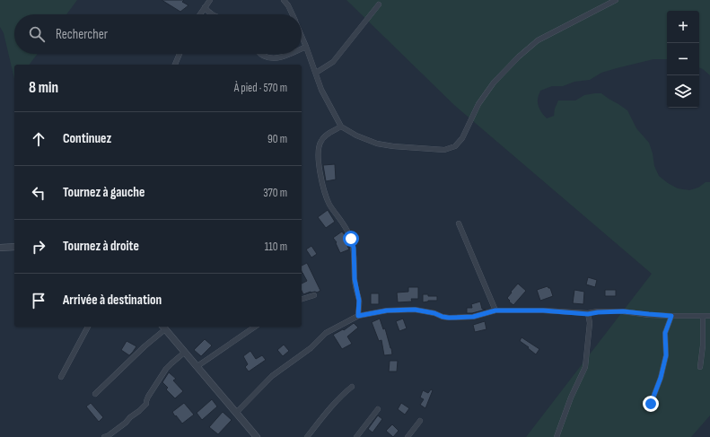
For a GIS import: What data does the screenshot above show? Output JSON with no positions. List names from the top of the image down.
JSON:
{
  "page": {
    "map_buttons": ["+", "−"],
    "search": "Rechercher",
    "heading": ["8 min", "À pied · 570 m"],
    "list": [
      ["Continuez", "90 m"],
      ["Tournez à gauche", "370 m"],
      ["Tournez à droite", "110 m"],
      "Arrivée à destination"
    ]
  }
}
